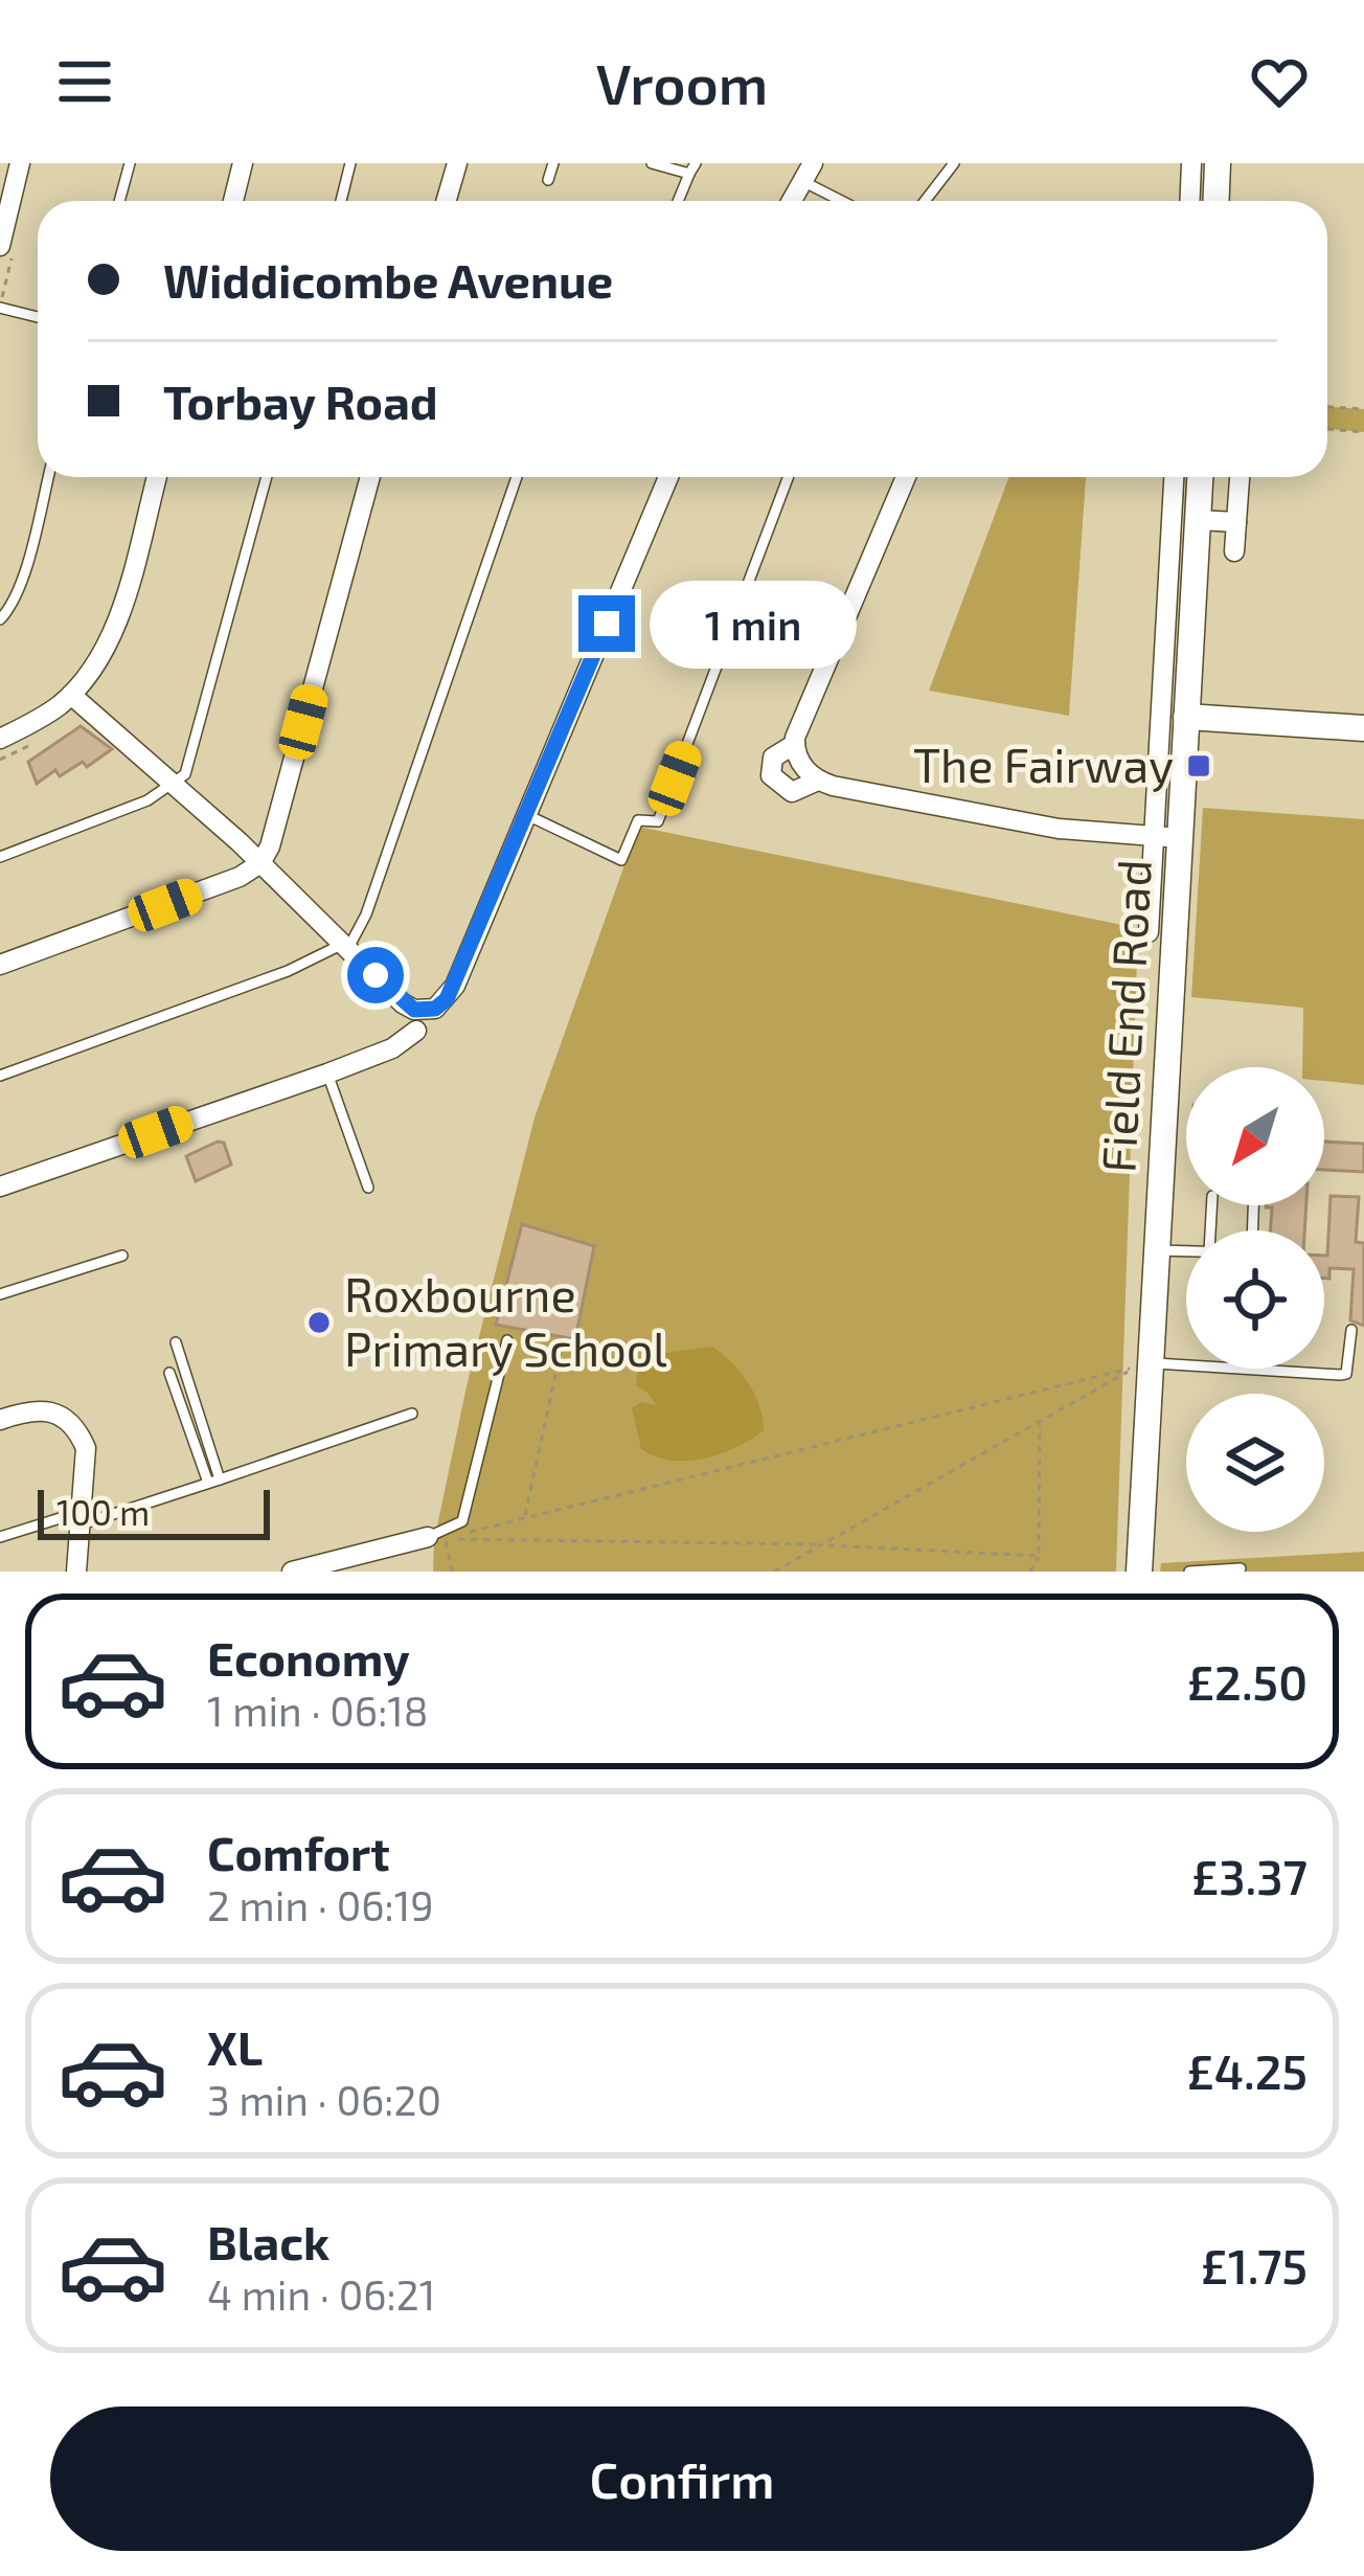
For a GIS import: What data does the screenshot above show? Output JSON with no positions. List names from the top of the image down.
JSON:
{
  "streets": {
    "street": ["Field End Road"]
  },
  "places": {
    "transit": ["The Fairway"],
    "other": ["Roxbourne Primary School"]
  },
  "scale_bar": "100 m",
  "north": "bottom left",
  "page": {
    "header": "Vroom",
    "banner": ["Widdicombe Avenue", "Torbay Road"],
    "bubble": "1 min",
    "scale": "100 m",
    "list": [
      {
        "name": "Economy",
        "note": "1 min · 06:18",
        "value": "£2.50"
      },
      {
        "name": "Comfort",
        "note": "2 min · 06:19",
        "value": "£3.37"
      },
      {
        "name": "XL",
        "note": "3 min · 06:20",
        "value": "£4.25"
      },
      {
        "name": "Black",
        "note": "4 min · 06:21",
        "value": "£1.75"
      }
    ],
    "buttons": "Confirm"
  }
}
